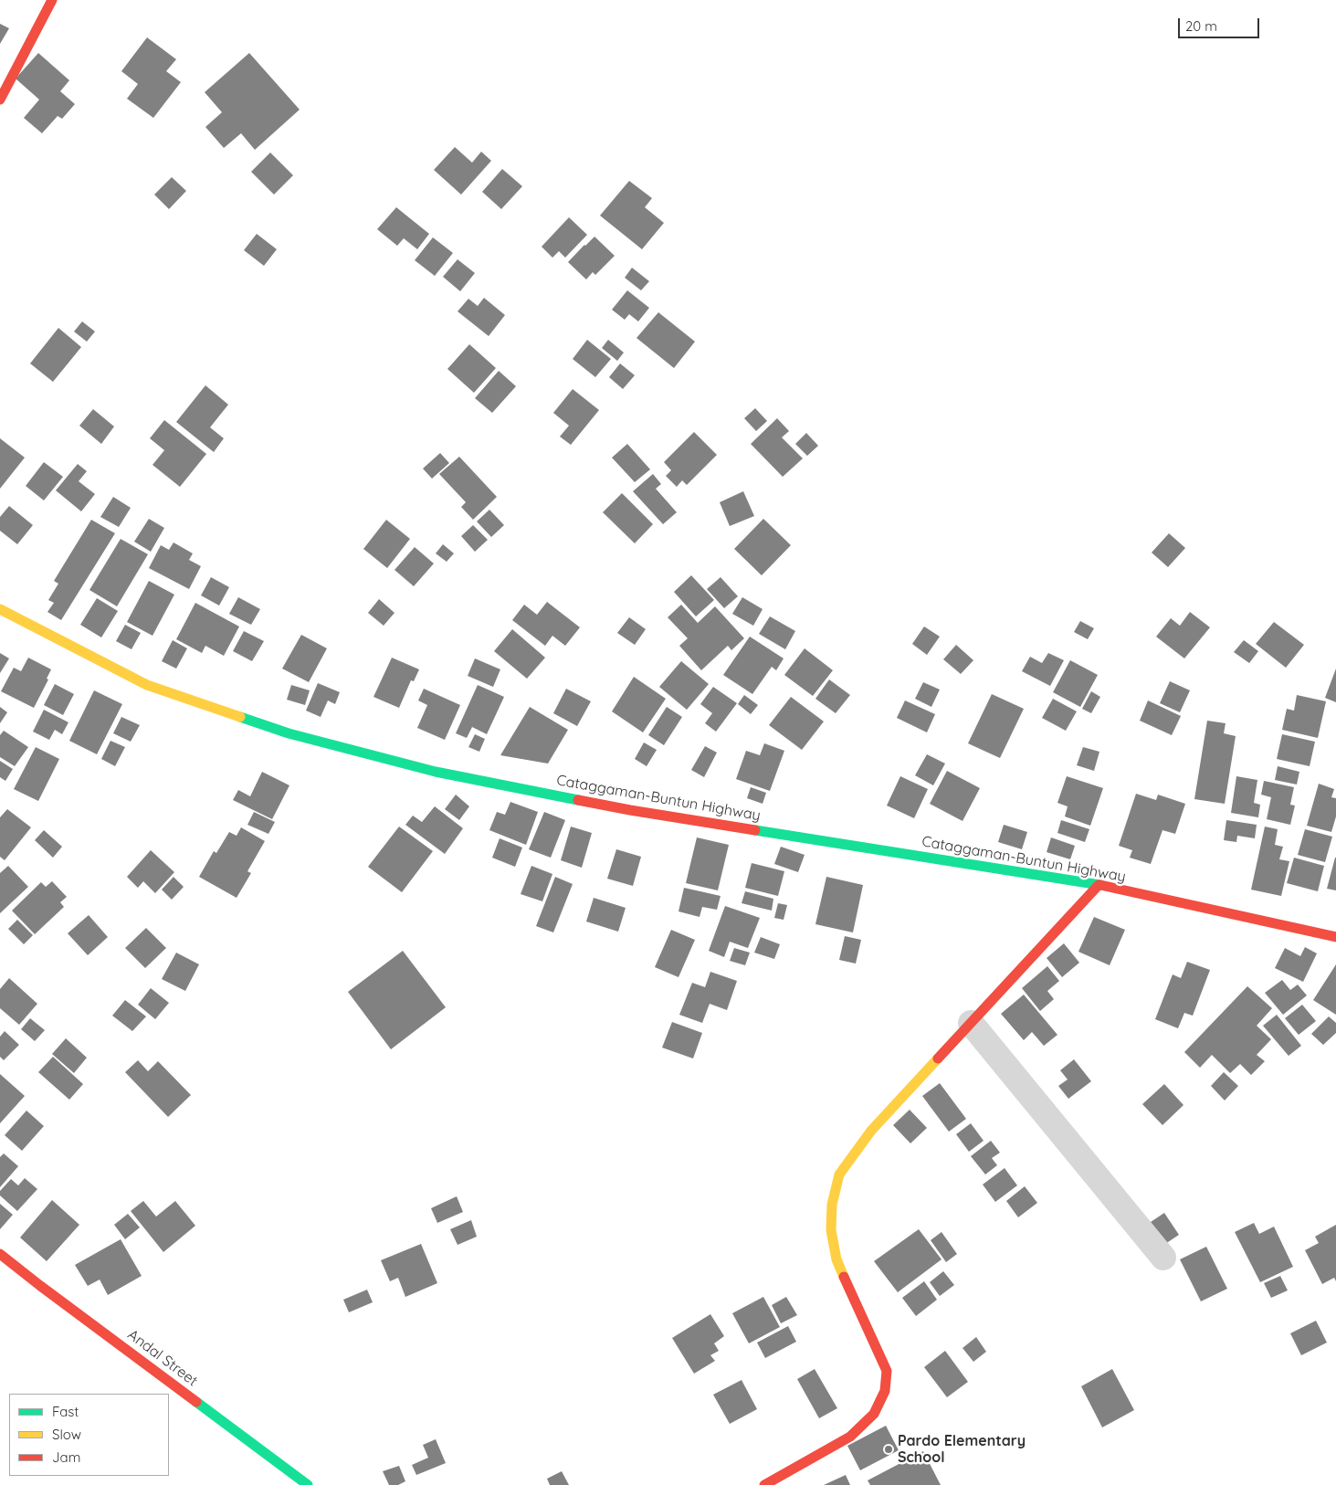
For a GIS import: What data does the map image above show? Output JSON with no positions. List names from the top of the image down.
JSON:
{
  "streets": {
    "street": ["Cataggaman-Buntun Highway", "Andal Street"]
  },
  "places": ["Pardo Elementary School"],
  "legend": ["Fast", "Slow", "Jam"],
  "scale_bar": "20 m"
}
